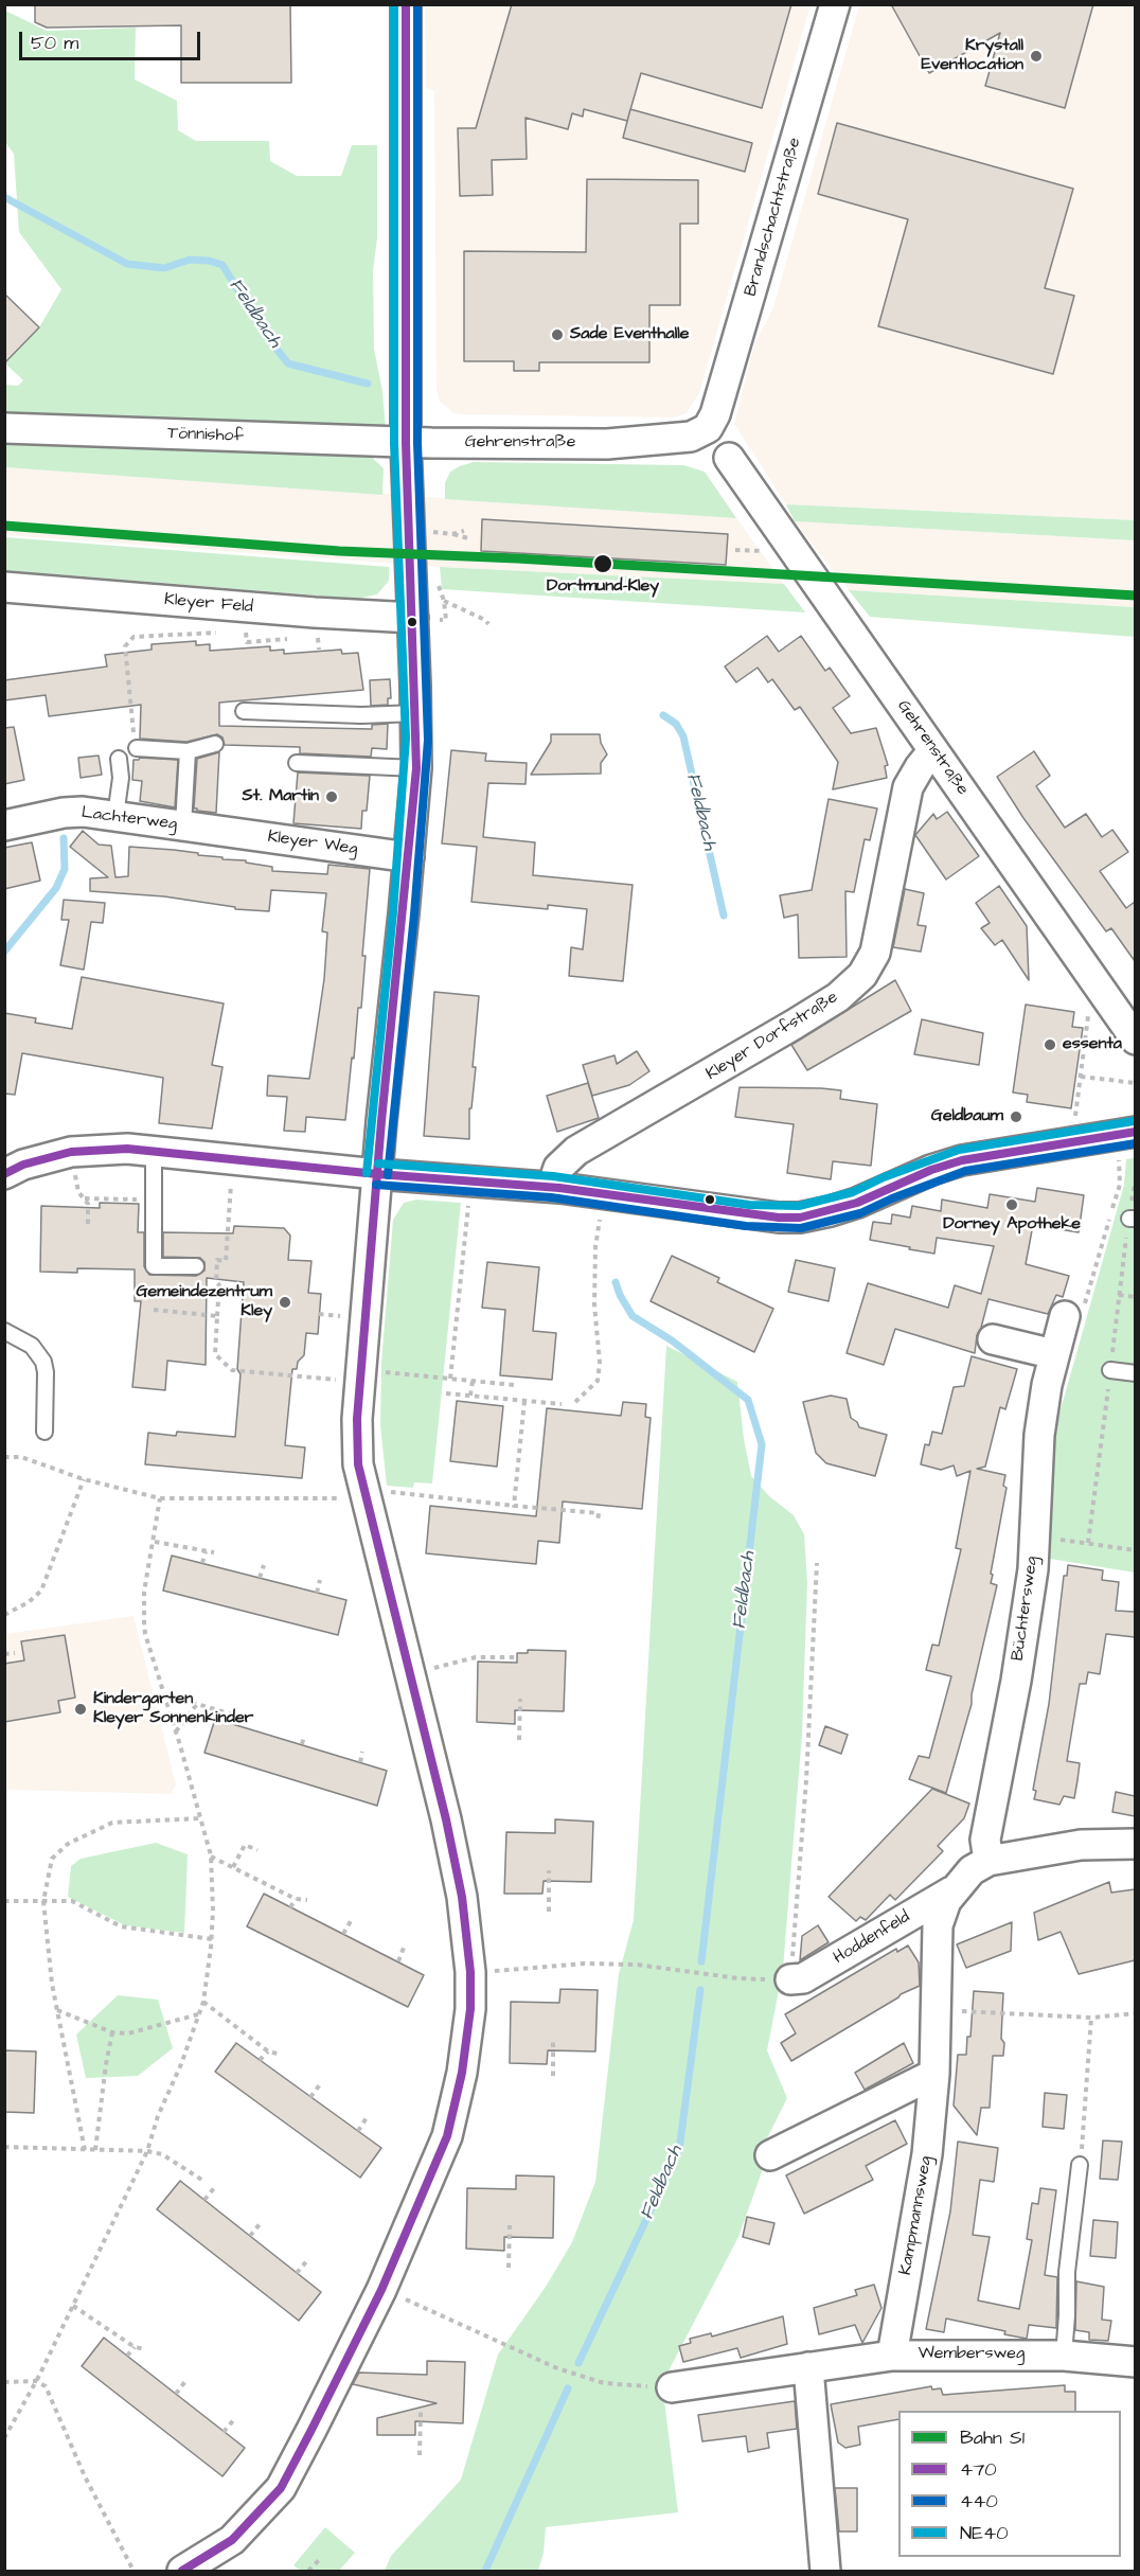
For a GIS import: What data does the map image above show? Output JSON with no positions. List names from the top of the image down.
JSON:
{
  "streets": {
    "street": [
      "Brandschachtstraße",
      "Tönnishof",
      "Gehrenstraße",
      "Kleyer Feld",
      "Lachterweg",
      "Kleyer Weg",
      "Kleyer Dorfstraße",
      "Büchtersweg",
      "Hoddenfeld",
      "Kampmannsweg",
      "Wembersweg"
    ]
  },
  "crossings": [
    ["Brandschachtstraße", "Gehrenstraße"],
    ["Tönnishof", "Gehrenstraße"],
    ["Gehrenstraße", "Kleyer Dorfstraße"],
    ["Lachterweg", "Kleyer Weg"],
    ["Büchtersweg", "Kampmannsweg"],
    ["Hoddenfeld", "Kampmannsweg"],
    ["Kampmannsweg", "Wembersweg"]
  ],
  "water": ["Feldbach"],
  "places": [
    "Krystall Eventlocation",
    "Sade Eventhalle",
    "Dortmund-Kley",
    "St. Martin",
    "essenta",
    "Geldbaum",
    "Dorney Apotheke",
    "Gemeindezentrum Kley",
    "Kindergarten Kleyer Sonnenkinder"
  ],
  "lines": [
    "transit line 470",
    "transit line 440",
    "transit line NE40",
    "rail line S1"
  ],
  "legend": [
    "Bahn S1",
    "470",
    "440",
    "NE40"
  ],
  "scale_bar": "50 m"
}
